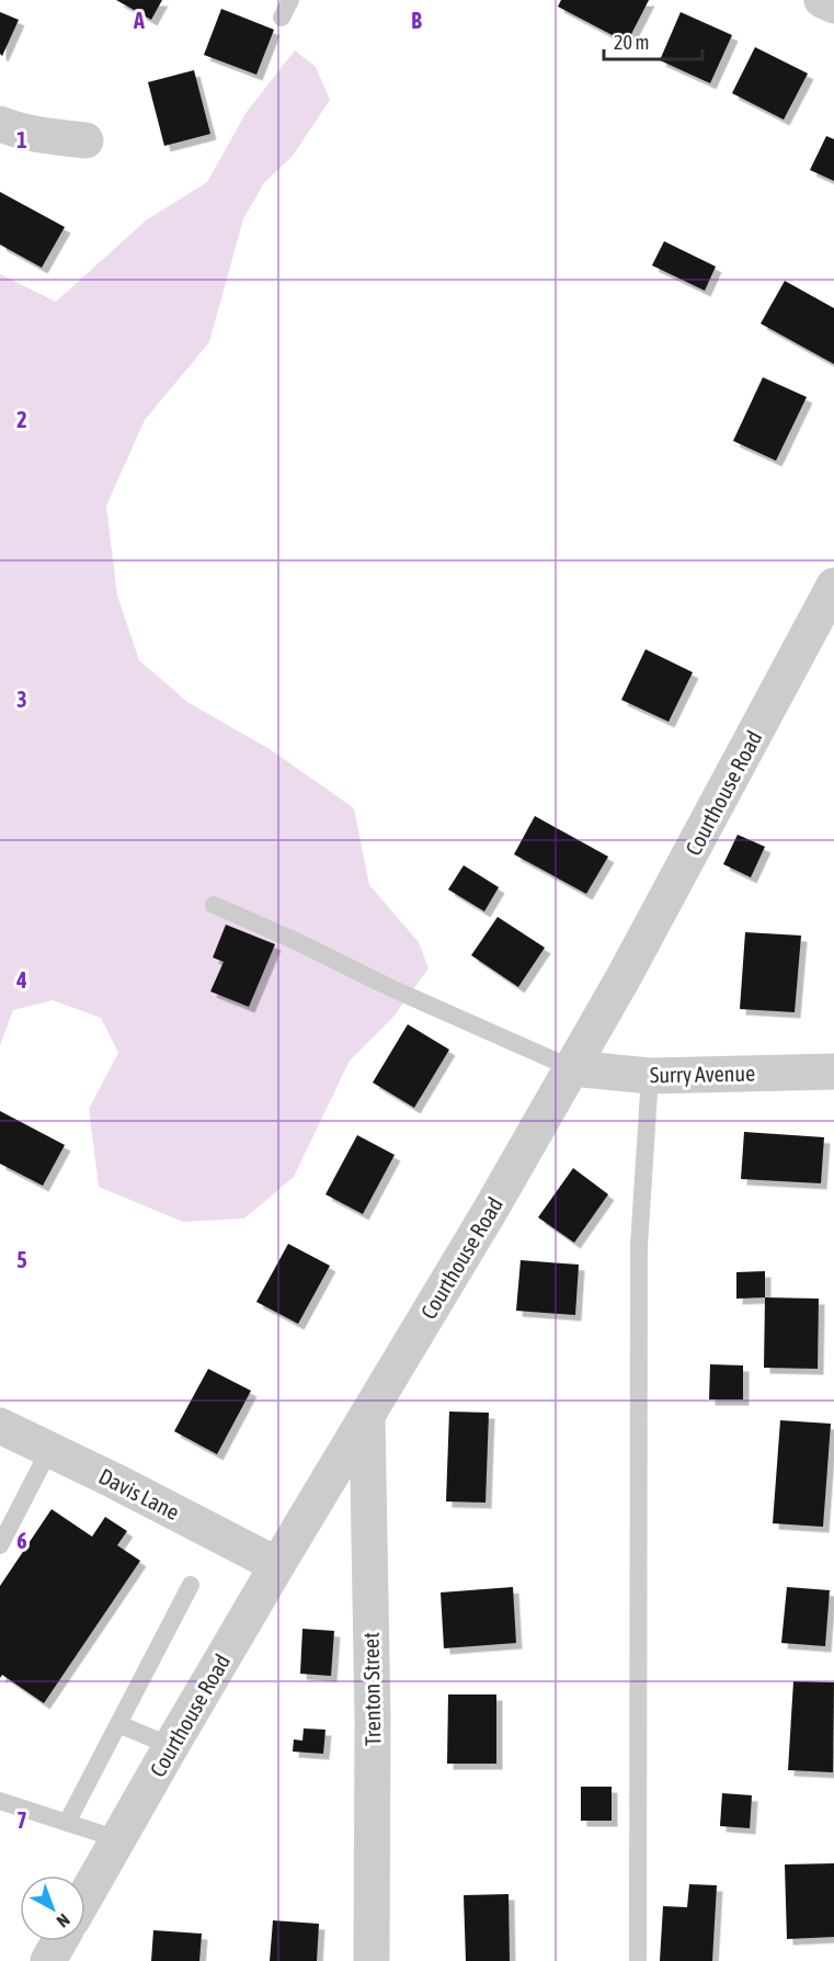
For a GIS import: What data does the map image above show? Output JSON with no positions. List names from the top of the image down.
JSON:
{
  "streets": {
    "street": [
      "Courthouse Road",
      "Surry Avenue",
      "Davis Lane",
      "Trenton Street"
    ]
  },
  "crossings": [
    ["Courthouse Road", "Surry Avenue"],
    ["Courthouse Road", "Davis Lane"],
    ["Courthouse Road", "Trenton Street"]
  ],
  "scale_bar": "20 m",
  "north": "bottom right",
  "grid": {
    "columns": ["A", "B"],
    "rows": [
      "1",
      "2",
      "3",
      "4",
      "5",
      "6",
      "7"
    ]
  }
}
